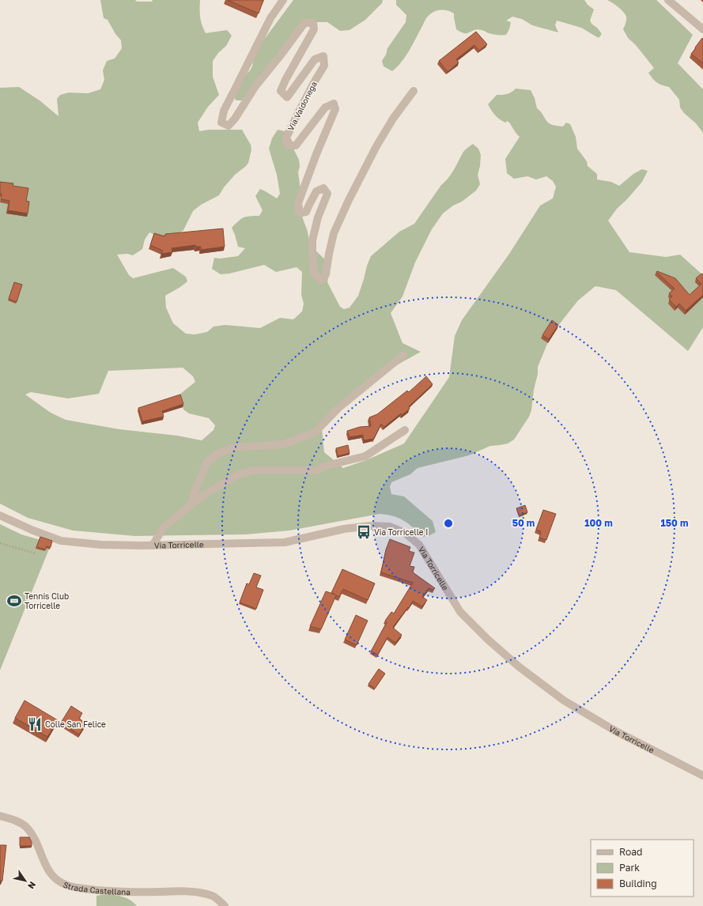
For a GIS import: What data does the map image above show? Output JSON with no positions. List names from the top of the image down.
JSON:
{
  "streets": {
    "street": ["Via Valdonega", "Via Torricelle", "Strada Castellana"]
  },
  "places": {
    "bus stop": ["Via Torricelle I"],
    "sports": ["Tennis Club Torricelle"],
    "restaurant": ["Colle San Felice"]
  },
  "legend": ["Road", "Park", "Building"],
  "north": "bottom right",
  "rings": ["50 m", "100 m", "150 m"]
}
